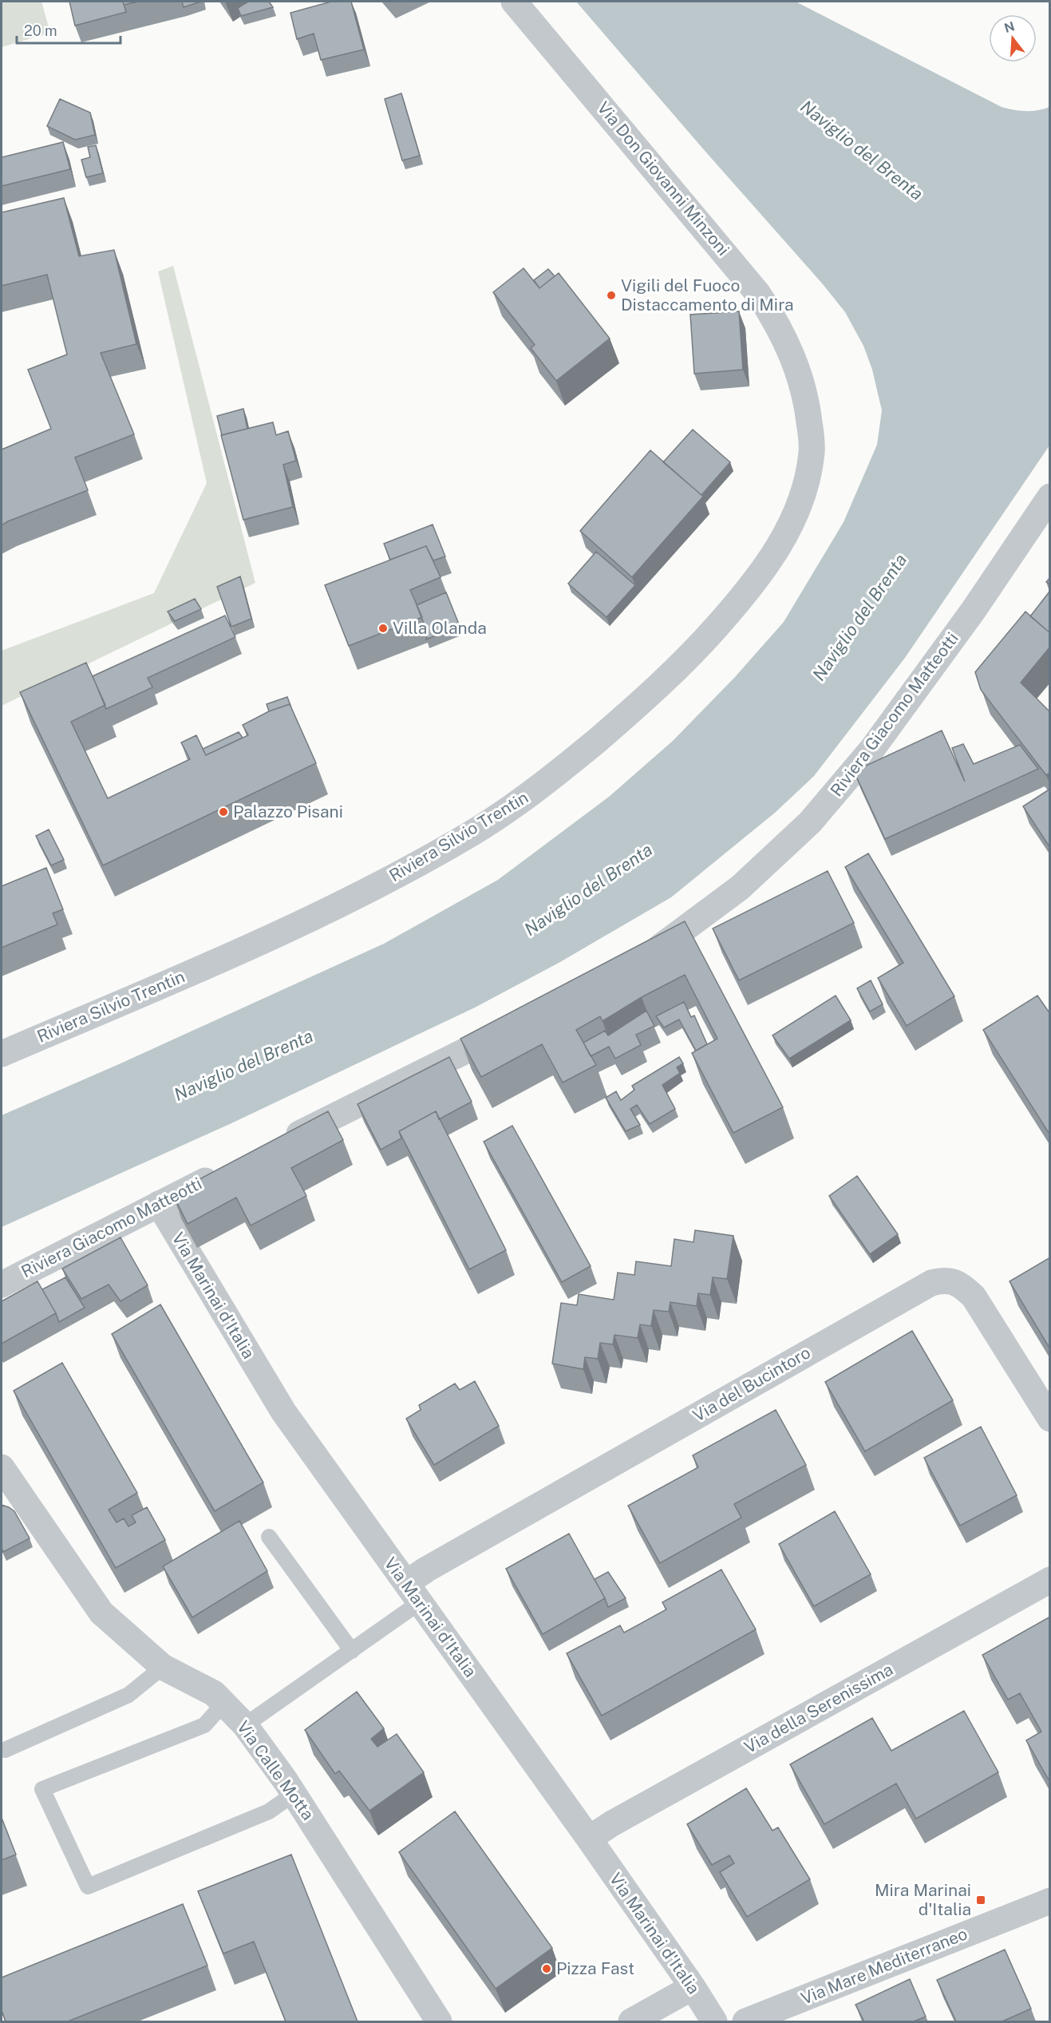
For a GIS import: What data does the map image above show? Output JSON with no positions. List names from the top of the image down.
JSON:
{
  "streets": {
    "street": [
      "Via Don Giovanni Minzoni",
      "Riviera Giacomo Matteotti",
      "Riviera Silvio Trentin",
      "Via Marinai d'Italia",
      "Via del Bucintoro",
      "Via della Serenissima",
      "Via Calle Motta",
      "Via Mare Mediterraneo"
    ]
  },
  "crossings": [
    ["Via Don Giovanni Minzoni", "Riviera Silvio Trentin"],
    ["Riviera Giacomo Matteotti", "Via Marinai d'Italia"],
    ["Via Marinai d'Italia", "Via del Bucintoro"],
    ["Via Marinai d'Italia", "Via della Serenissima"]
  ],
  "water": ["Naviglio del Brenta"],
  "places": {
    "other": [
      "Vigili del Fuoco Distaccamento di Mira",
      "Villa Olanda",
      "Palazzo Pisani",
      "Pizza Fast"
    ],
    "transit": ["Mira Marinai d'Italia"]
  },
  "scale_bar": "20 m",
  "north": "top"
}
